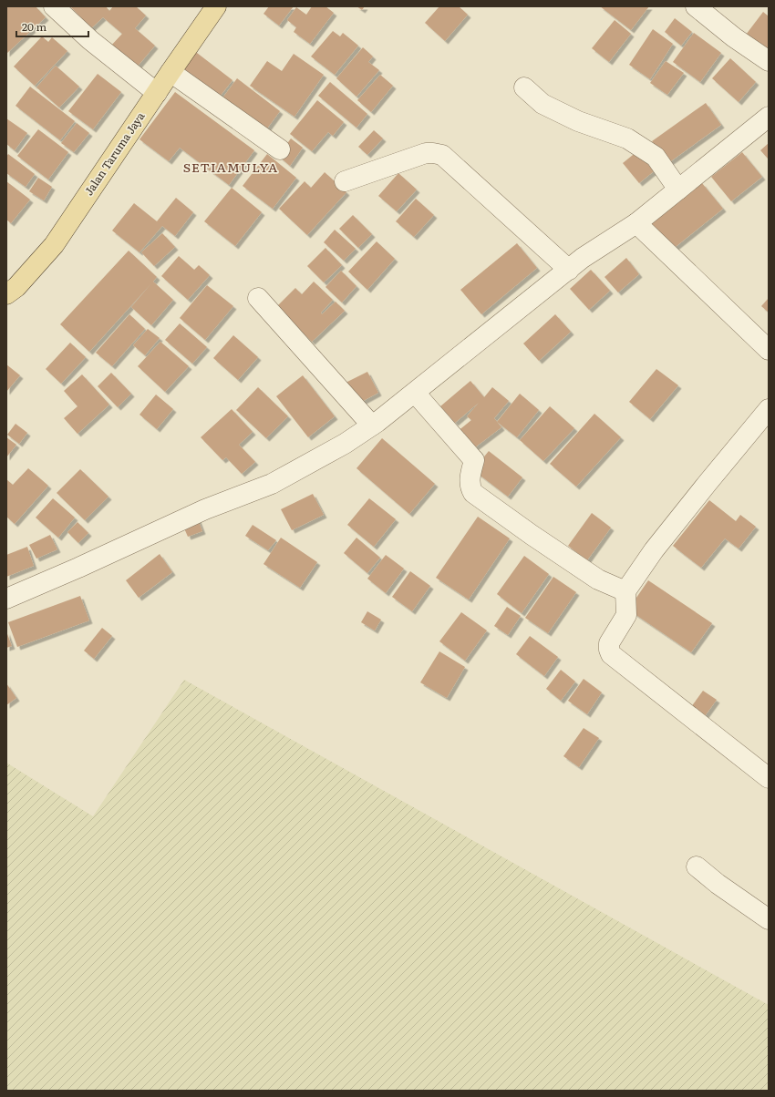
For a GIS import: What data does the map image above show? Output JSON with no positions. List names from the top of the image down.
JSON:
{
  "streets": {
    "main road": ["Jalan Taruma Jaya"]
  },
  "districts": ["SETIAMULYA"],
  "scale_bar": "20 m"
}
